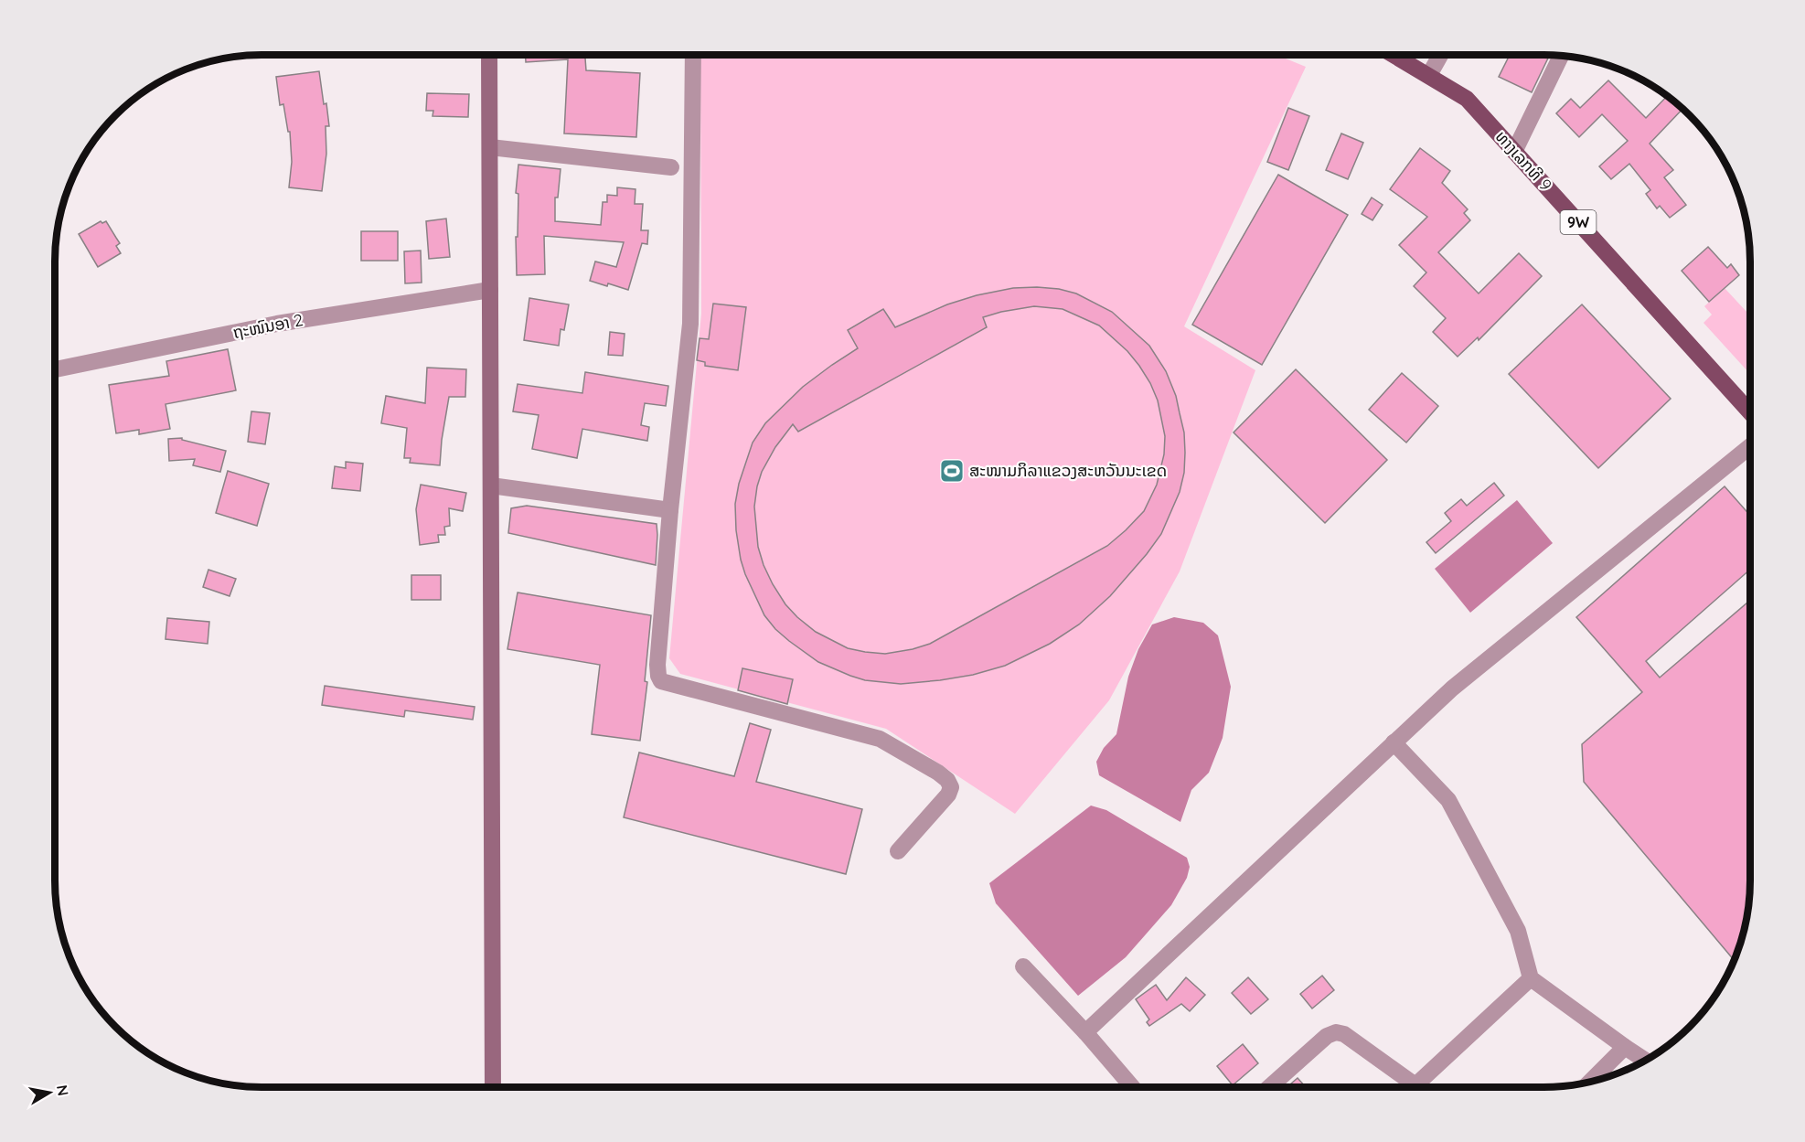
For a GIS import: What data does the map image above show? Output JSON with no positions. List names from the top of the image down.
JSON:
{
  "streets": {
    "main road": ["ທາງເລກທີ 9", "9W"],
    "street": ["ຖະໜົນອາ 2"]
  },
  "places": {
    "sports": ["ສະໜາມກິລາແຂວງສະຫວັນນະເຂດ"]
  },
  "north": "right"
}
